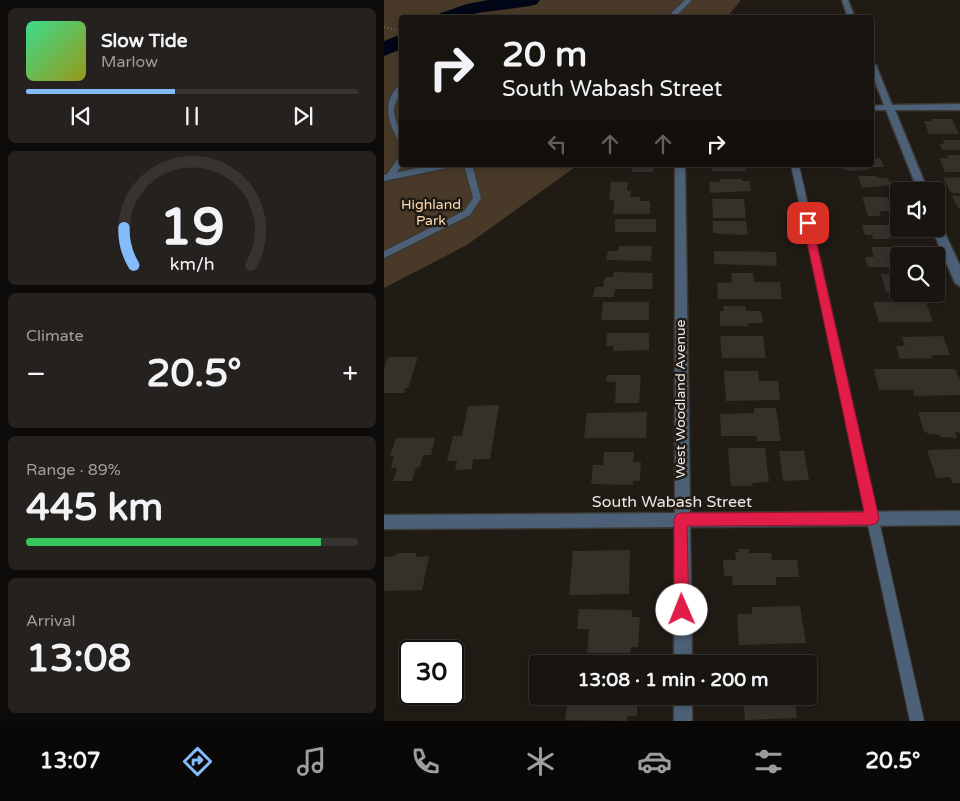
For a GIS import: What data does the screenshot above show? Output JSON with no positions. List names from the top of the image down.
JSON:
{
  "streets": {
    "street": ["West Woodland Avenue", "South Wabash Street"]
  },
  "crossings": [
    ["West Woodland Avenue", "South Wabash Street"]
  ],
  "parks": ["Highland Park"],
  "page": {
    "turn": ["20 m", "South Wabash Street"],
    "song": ["Slow Tide", "Marlow"],
    "tile": [
      "Climate",
      ["Range · 89%", "445 km"],
      ["Arrival", "13:08"]
    ],
    "heat": ["−", "20.5°", "+"],
    "limit": "30",
    "trip": "13:08 · 1 min · 200 m",
    "tabs": ["13:07", "20.5°"],
    "gauge": ["19", "km/h"]
  }
}
